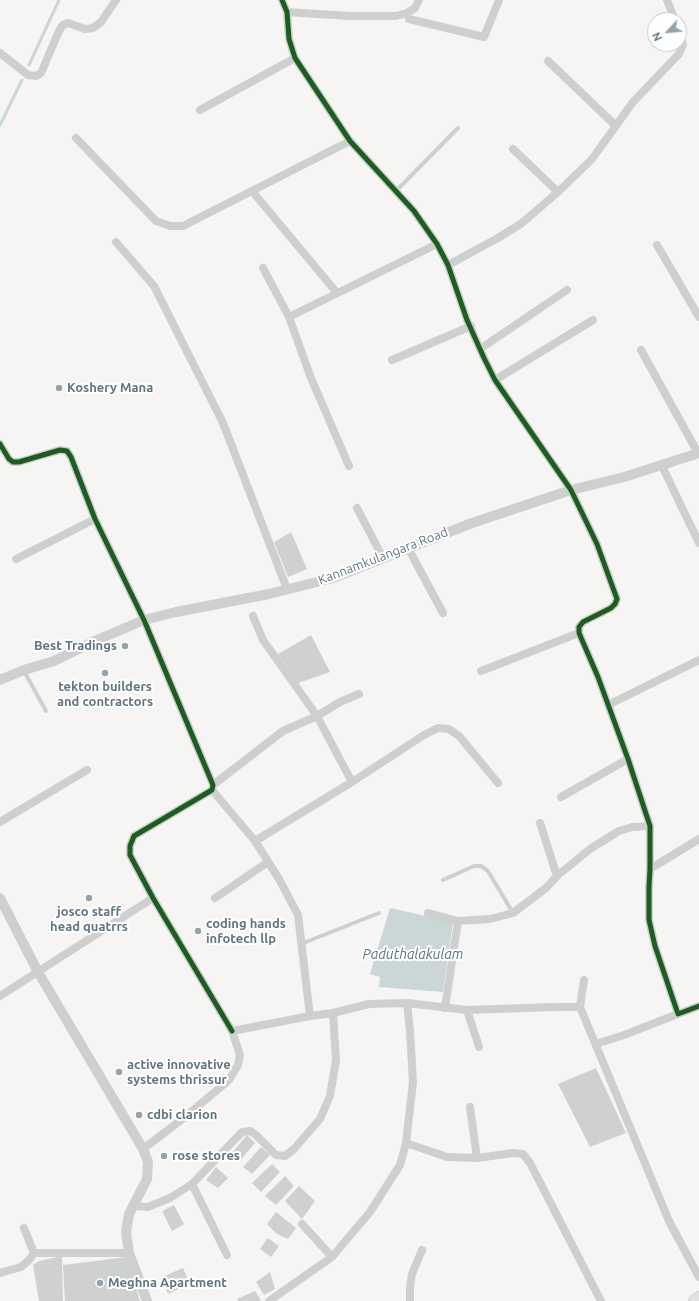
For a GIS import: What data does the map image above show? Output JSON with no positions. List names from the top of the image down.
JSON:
{
  "streets": {
    "street": ["Kannamkulangara Road"]
  },
  "water": ["Paduthalakulam"],
  "places": [
    "Koshery Mana",
    "Best Tradings",
    "tekton builders and contractors",
    "josco staff head quatrrs",
    "coding hands infotech llp",
    "active innovative systems thrissur",
    "cdbi clarion",
    "rose stores",
    "Meghna Apartment"
  ],
  "north": "bottom left"
}
